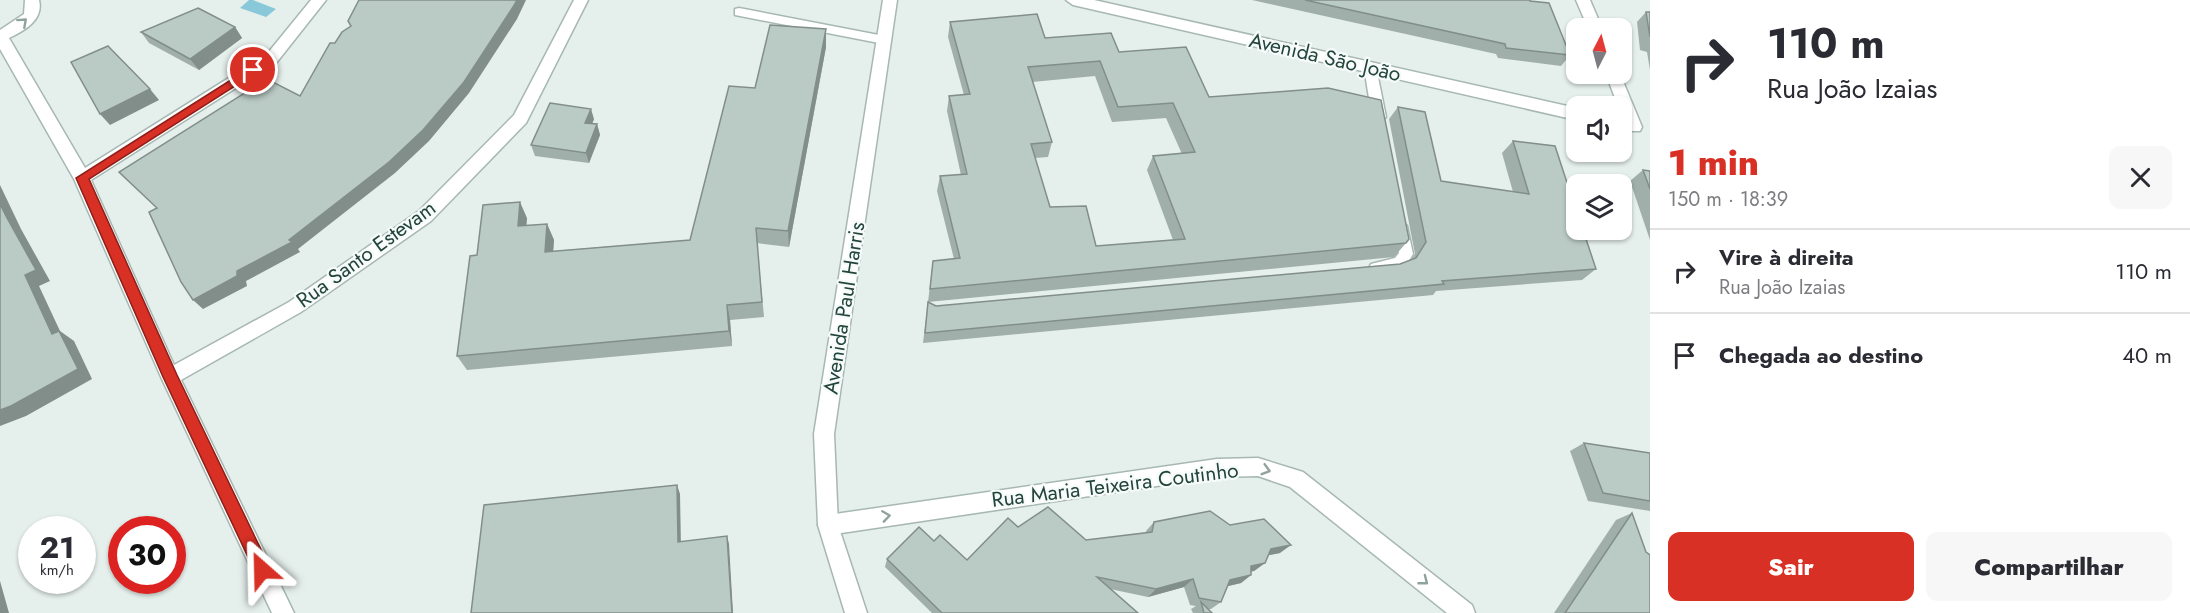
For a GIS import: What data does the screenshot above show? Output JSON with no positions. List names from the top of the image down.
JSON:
{
  "streets": {
    "street": [
      "Avenida São João",
      "Rua Santo Estevam",
      "Avenida Paul Harris",
      "Rua Maria Teixeira Coutinho"
    ]
  },
  "crossings": [
    ["Avenida Paul Harris", "Rua Maria Teixeira Coutinho"]
  ],
  "one_way": ["Rua Maria Teixeira Coutinho"],
  "north": "top",
  "page": {
    "turn": ["110 m", "Rua João Izaias"],
    "heading": ["1 min", "150 m · 18:39"],
    "list": [
      {
        "name": "Vire à direita",
        "note": "Rua João Izaias",
        "value": "110 m"
      },
      {
        "name": "Chegada ao destino",
        "value": "40 m"
      }
    ],
    "speed": "21 km/h",
    "limit": "30",
    "buttons": ["Sair", "Compartilhar"]
  }
}
